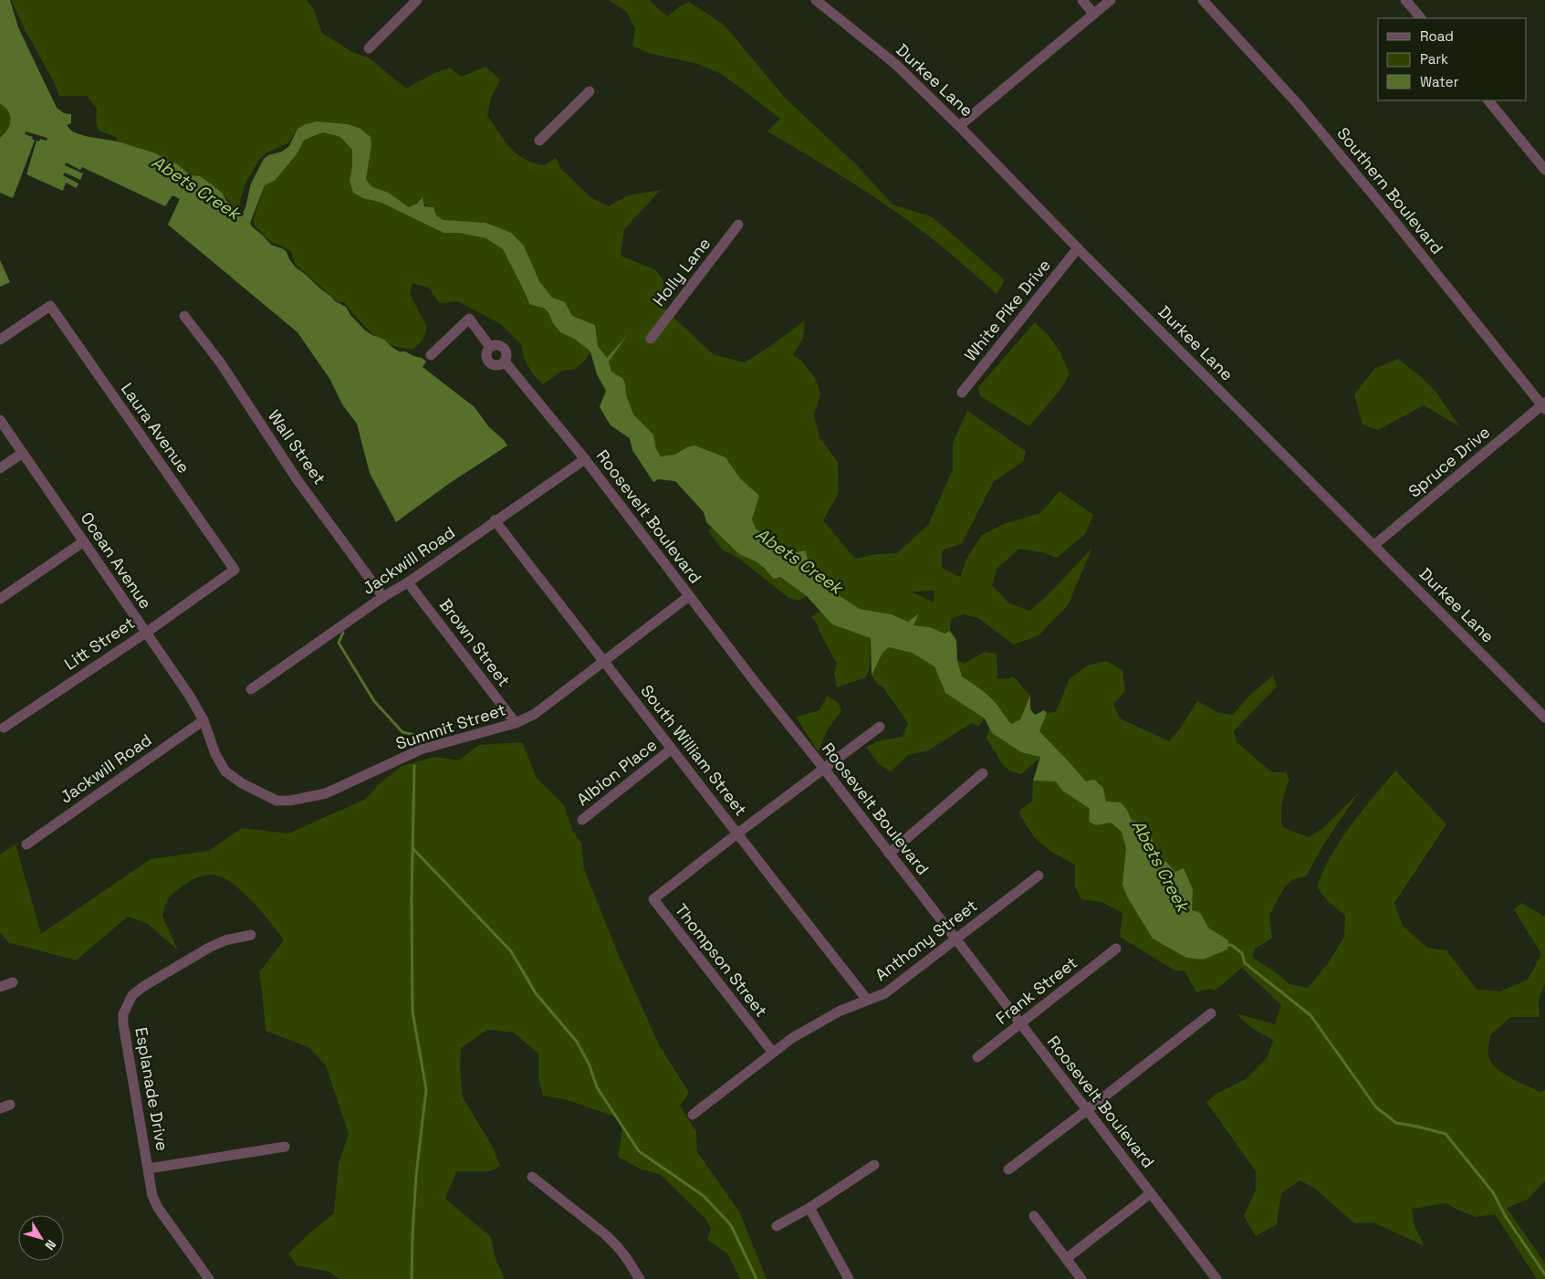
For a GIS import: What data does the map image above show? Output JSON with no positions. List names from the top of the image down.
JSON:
{
  "streets": {
    "street": [
      "Durkee Lane",
      "Southern Boulevard",
      "Holly Lane",
      "White Pike Drive",
      "Laura Avenue",
      "Wall Street",
      "Spruce Drive",
      "Roosevelt Boulevard",
      "Ocean Avenue",
      "Jackwill Road",
      "Brown Street",
      "Litt Street",
      "Summit Street",
      "South William Street",
      "Albion Place",
      "Anthony Street",
      "Thompson Street",
      "Frank Street",
      "Esplanade Drive"
    ]
  },
  "crossings": [
    ["Durkee Lane", "White Pike Drive"],
    ["Durkee Lane", "Spruce Drive"],
    ["Southern Boulevard", "Spruce Drive"],
    ["Laura Avenue", "Litt Street"],
    ["Wall Street", "Jackwill Road"],
    ["Roosevelt Boulevard", "Jackwill Road"],
    ["Roosevelt Boulevard", "Summit Street"],
    ["Roosevelt Boulevard", "Anthony Street"],
    ["Roosevelt Boulevard", "Frank Street"],
    ["Ocean Avenue", "Jackwill Road"],
    ["Ocean Avenue", "Litt Street"],
    ["Ocean Avenue", "Summit Street"],
    ["Jackwill Road", "Brown Street"],
    ["Jackwill Road", "Summit Street"],
    ["Jackwill Road", "South William Street"],
    ["Brown Street", "Summit Street"],
    ["Summit Street", "South William Street"],
    ["South William Street", "Albion Place"],
    ["South William Street", "Anthony Street"],
    ["South William Street", "Thompson Street"],
    ["Anthony Street", "Thompson Street"]
  ],
  "water": ["Abets Creek"],
  "legend": ["Road", "Park", "Water"],
  "north": "bottom right"
}
